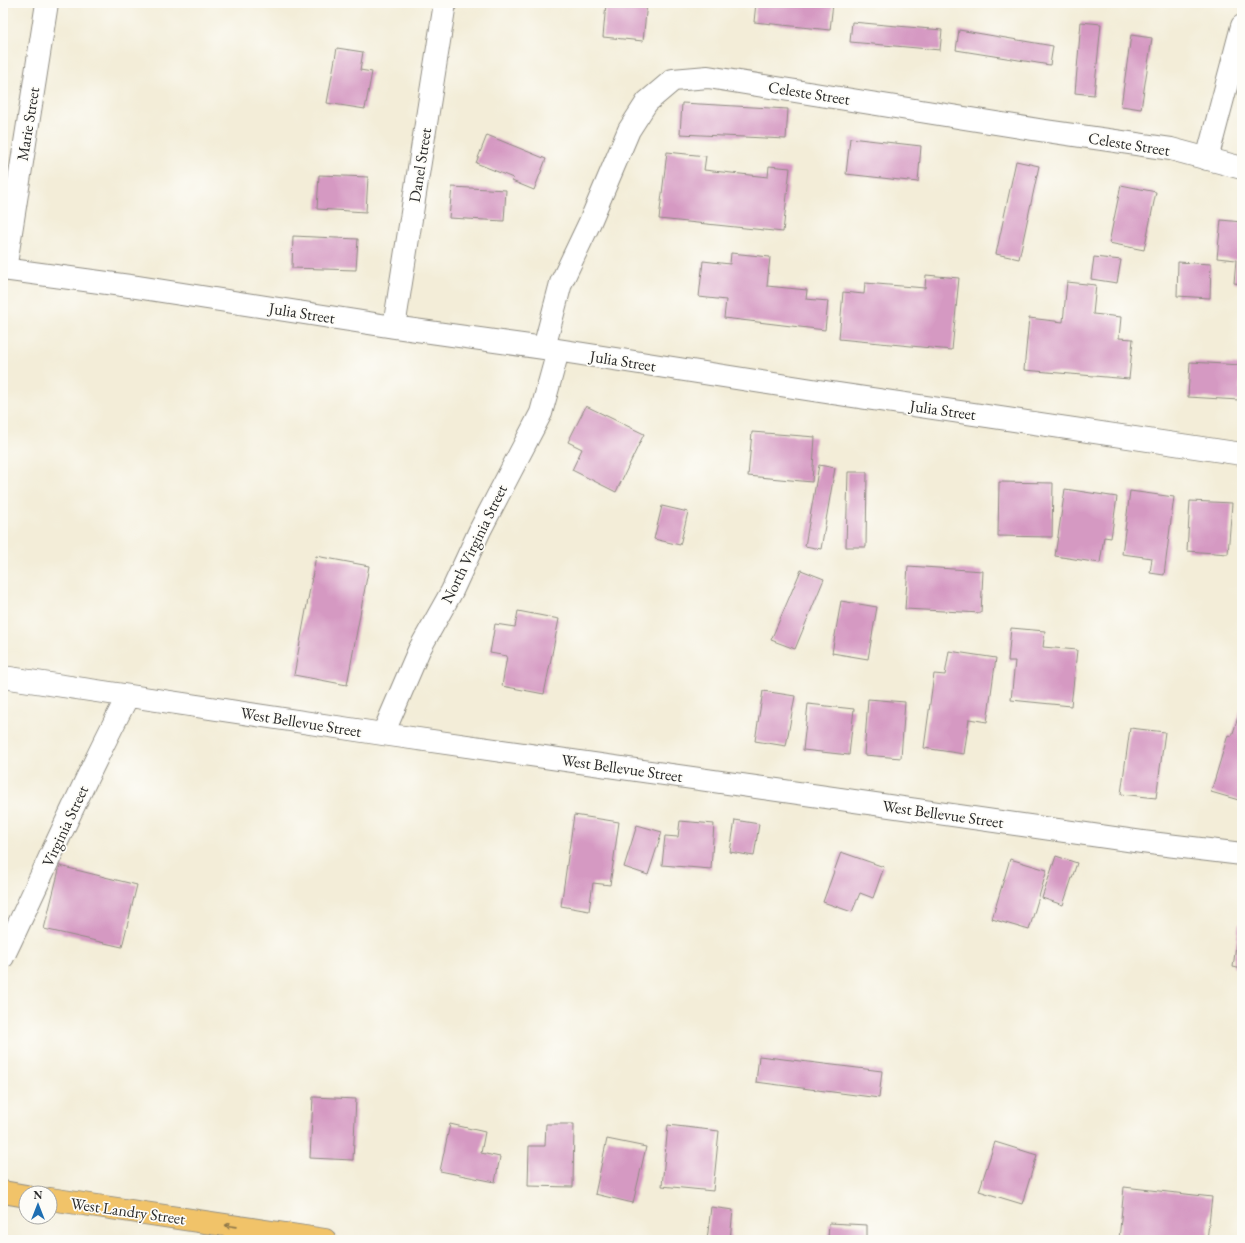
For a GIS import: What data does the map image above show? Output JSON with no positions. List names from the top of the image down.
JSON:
{
  "streets": {
    "highway": ["West Landry Street"],
    "street": [
      "Celeste Street",
      "Marie Street",
      "Danel Street",
      "Julia Street",
      "North Virginia Street",
      "West Bellevue Street",
      "Virginia Street"
    ]
  },
  "crossings": [
    ["Celeste Street", "Julia Street"],
    ["Celeste Street", "North Virginia Street"],
    ["Marie Street", "Julia Street"],
    ["Danel Street", "Julia Street"],
    ["Julia Street", "North Virginia Street"],
    ["North Virginia Street", "West Bellevue Street"],
    ["West Bellevue Street", "Virginia Street"]
  ],
  "one_way": ["West Landry Street"],
  "north": "top"
}
